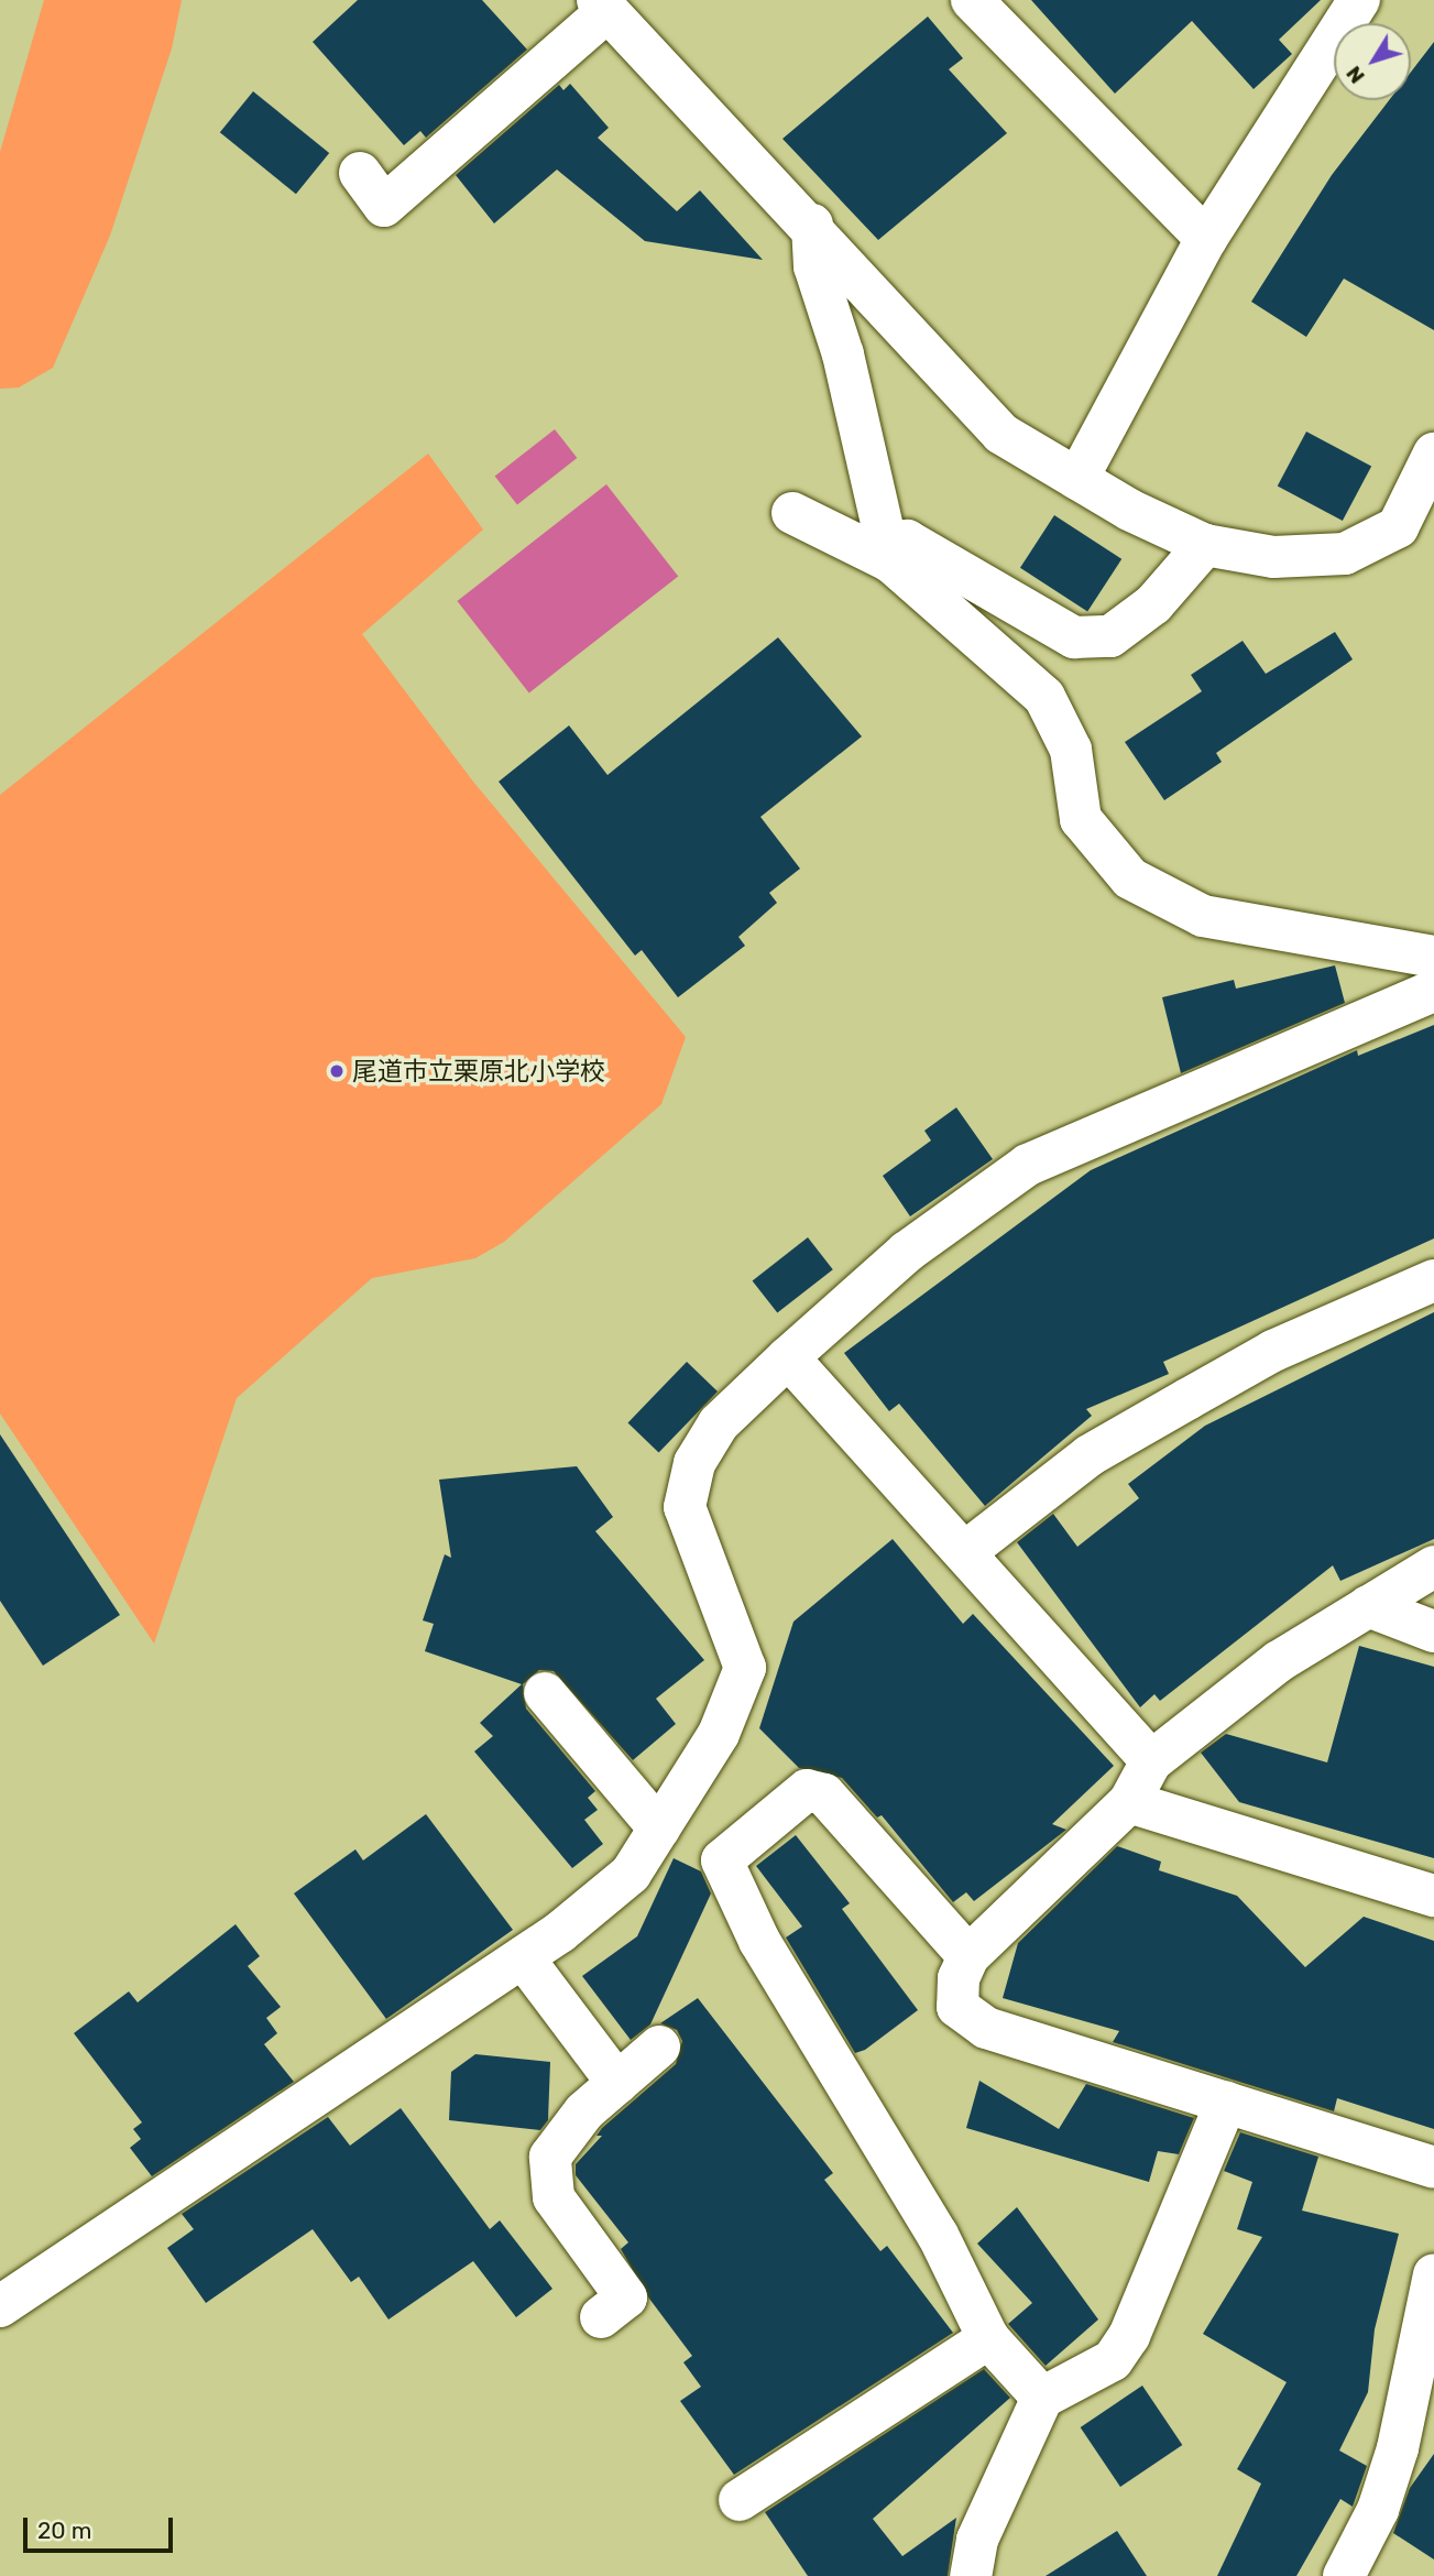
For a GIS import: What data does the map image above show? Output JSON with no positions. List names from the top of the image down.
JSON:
{
  "places": ["尾道市立栗原北小学校"],
  "scale_bar": "20 m",
  "north": "bottom left"
}
